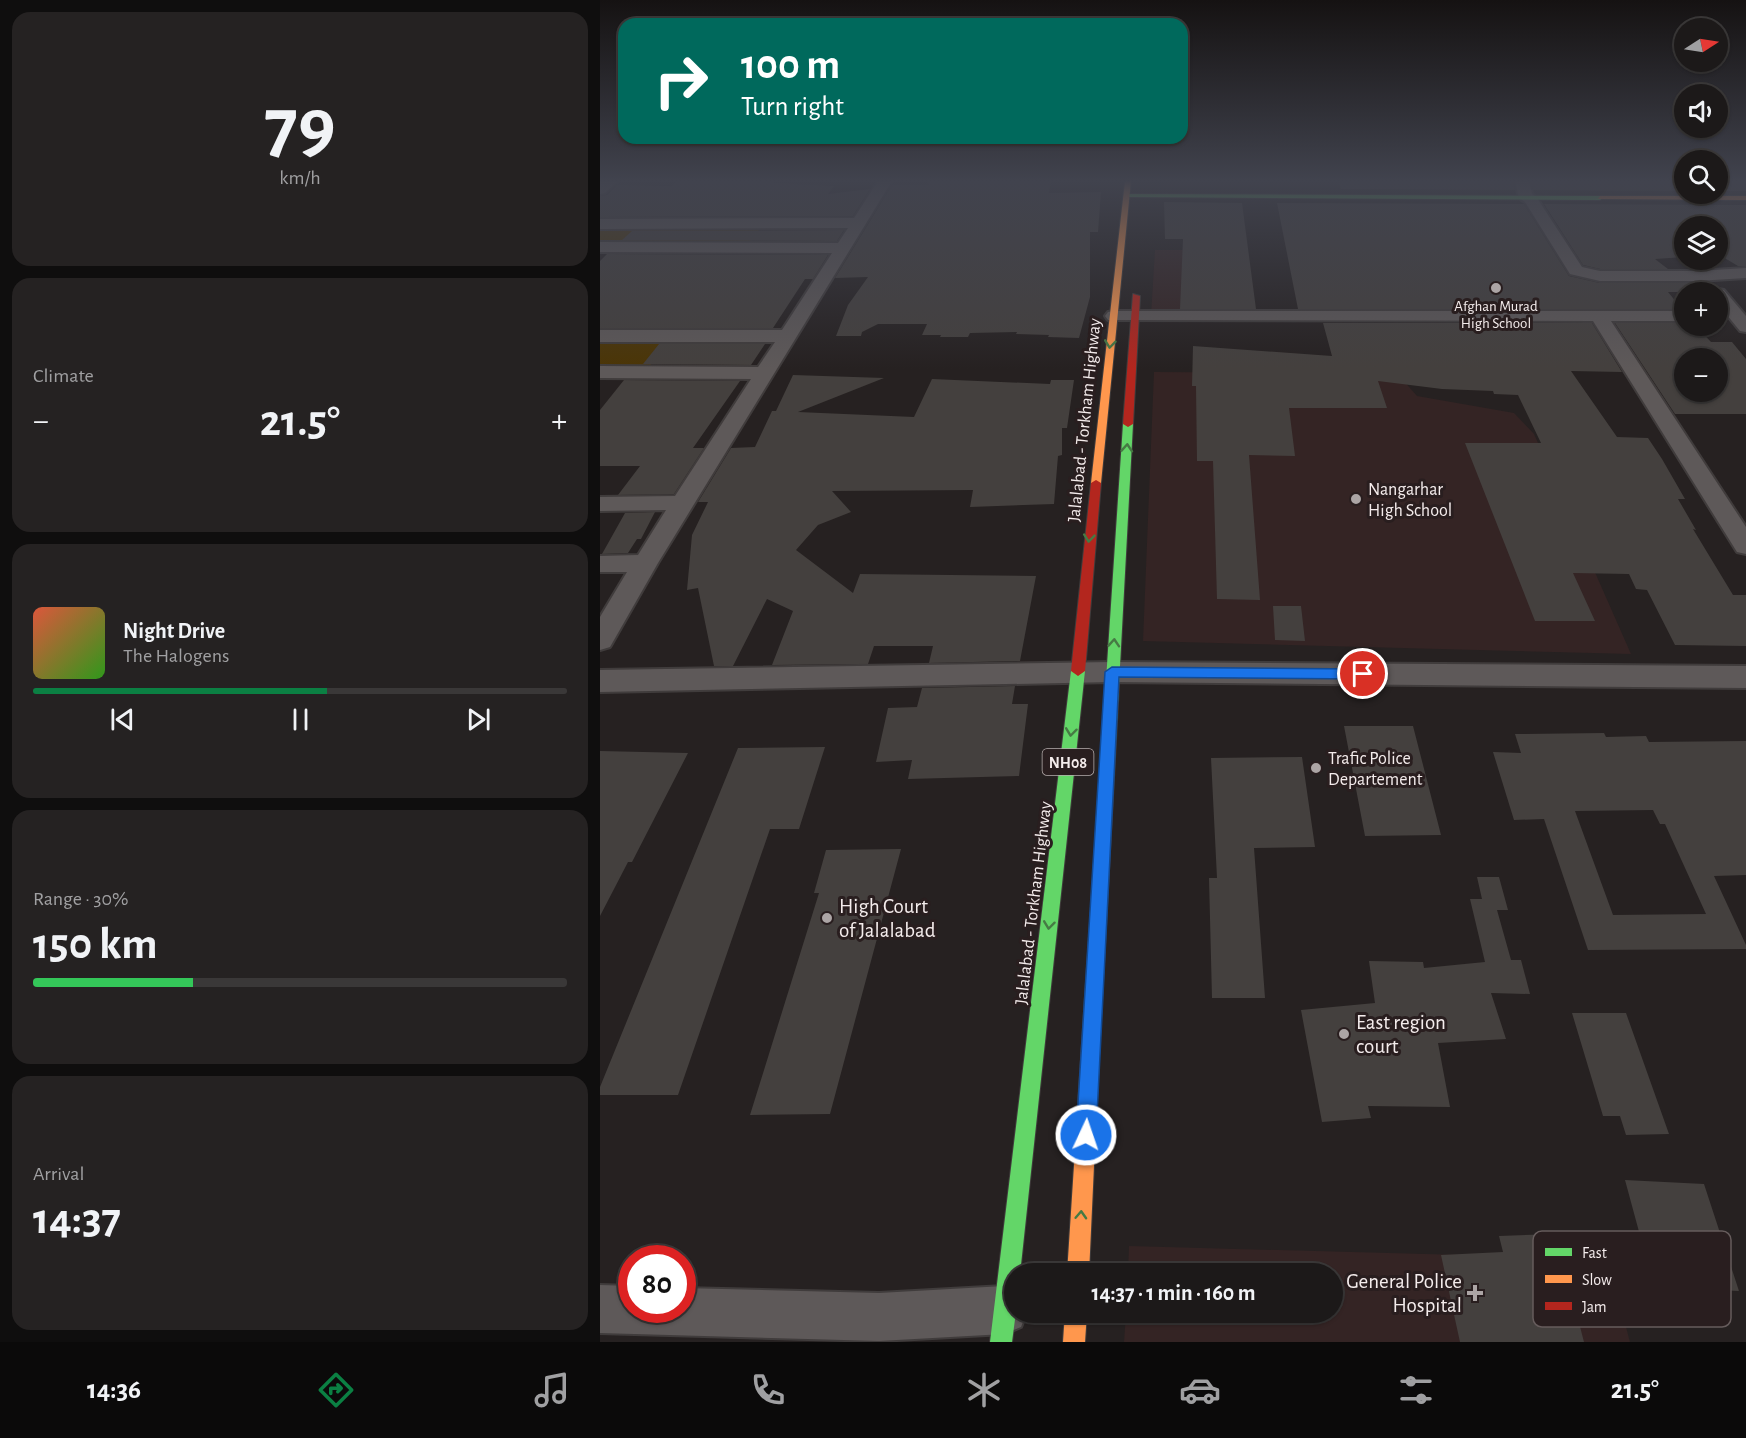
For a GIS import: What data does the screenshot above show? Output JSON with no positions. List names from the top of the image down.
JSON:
{
  "streets": {
    "main road": ["Jalalabad - Torkham Highway", "NH08"]
  },
  "places": {
    "other": [
      "Afghan Murad High School",
      "Nangarhar High School",
      "Trafic Police Departement",
      "High Court of Jalalabad",
      "East region court"
    ],
    "health": ["General Police Hospital"]
  },
  "legend": ["Fast", "Slow", "Jam"],
  "north": "right",
  "page": {
    "tile": [
      ["79", "km/h"],
      "Climate",
      ["Range · 30%", "150 km"],
      ["Arrival", "14:37"]
    ],
    "map_buttons": ["+", "−"],
    "turn": ["100 m", "Turn right"],
    "heat": ["−", "21.5°", "+"],
    "song": ["Night Drive", "The Halogens"],
    "limit": "80",
    "trip": "14:37 · 1 min · 160 m",
    "tabs": ["14:36", "21.5°"]
  }
}
